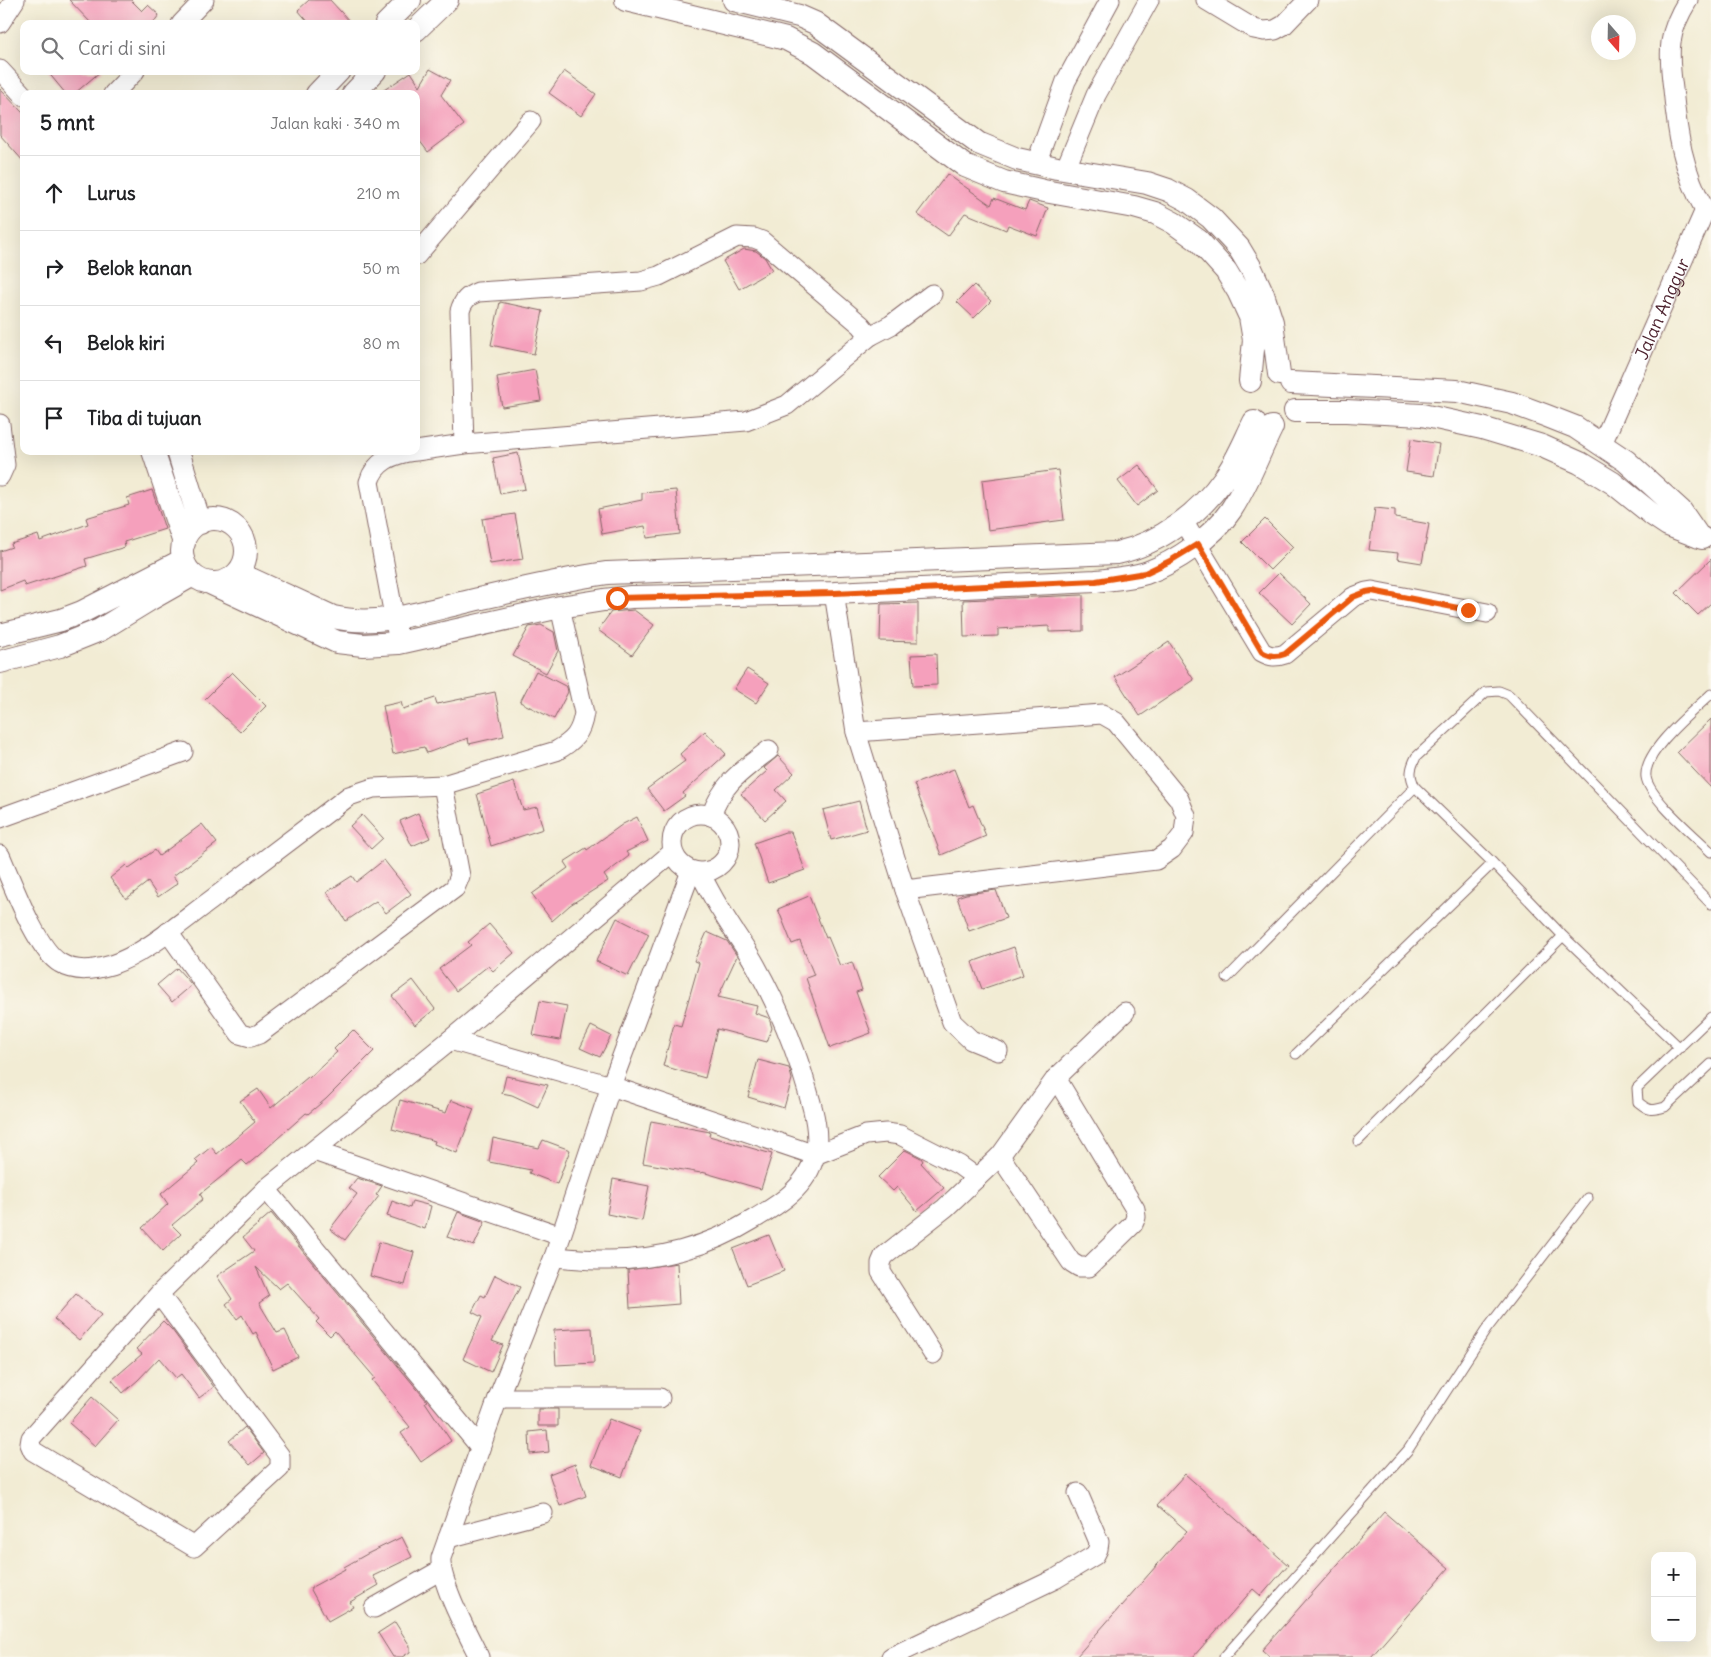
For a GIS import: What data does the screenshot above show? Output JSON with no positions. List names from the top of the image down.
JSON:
{
  "streets": {
    "street": ["Jalan Anggur"]
  },
  "north": "bottom",
  "page": {
    "search": "Cari di sini",
    "heading": ["5 mnt", "Jalan kaki · 340 m"],
    "list": [
      ["Lurus", "210 m"],
      ["Belok kanan", "50 m"],
      ["Belok kiri", "80 m"],
      "Tiba di tujuan"
    ],
    "map_buttons": ["+", "−"]
  }
}
